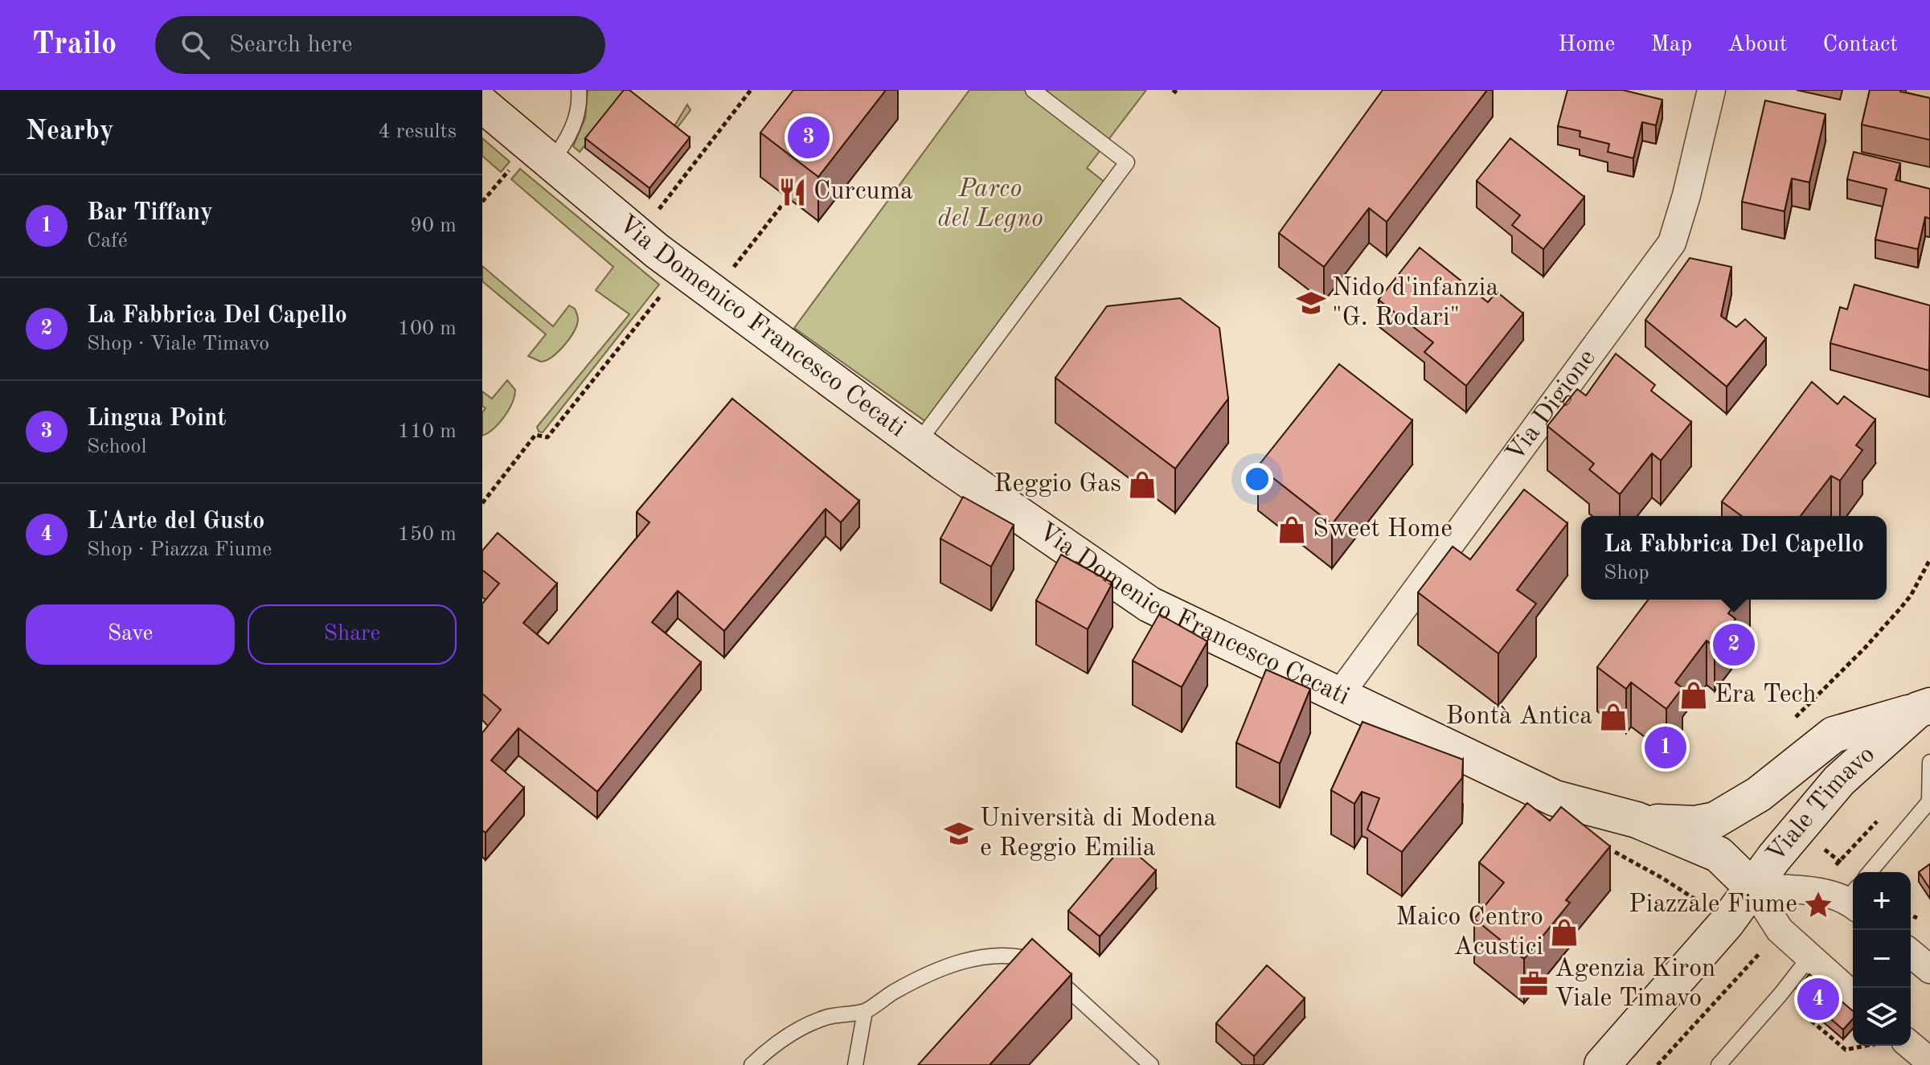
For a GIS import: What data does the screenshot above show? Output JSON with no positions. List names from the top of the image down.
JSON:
{
  "streets": {
    "street": ["Via Domenico Francesco Cecati", "Via Digione", "Viale Timavo"]
  },
  "crossings": [
    ["Via Domenico Francesco Cecati", "Via Digione"],
    ["Via Domenico Francesco Cecati", "Viale Timavo"]
  ],
  "parks": ["Parco del Legno"],
  "places": {
    "restaurant": ["Curcuma"],
    "school or university": ["Nido d'infanzia \"G. Rodari\"", "Università di Modena e Reggio Emilia"],
    "shop": [
      "Reggio Gas",
      "Sweet Home",
      "Era Tech",
      "Bontà Antica",
      "Maico Centro Acustici"
    ],
    "place": ["Piazzale Fiume"],
    "office": ["Agenzia Kiron Viale Timavo"]
  },
  "page": {
    "header": "Trailo",
    "search": "Search here",
    "nav": [
      "Home",
      "Map",
      "About",
      "Contact"
    ],
    "heading": ["Nearby", "4 results"],
    "pins": [
      "3",
      "2",
      "1",
      "4"
    ],
    "list": [
      {
        "mark": "1",
        "name": "Bar Tiffany",
        "note": "Café",
        "value": "90 m"
      },
      {
        "mark": "2",
        "name": "La Fabbrica Del Capello",
        "note": "Shop · Viale Timavo",
        "value": "100 m"
      },
      {
        "mark": "3",
        "name": "Lingua Point",
        "note": "School",
        "value": "110 m"
      },
      {
        "mark": "4",
        "name": "L'Arte del Gusto",
        "note": "Shop · Piazza Fiume",
        "value": "150 m"
      }
    ],
    "popup": ["La Fabbrica Del Capello", "Shop"],
    "buttons": ["Save", "Share"],
    "map_buttons": ["+", "−"]
  }
}
